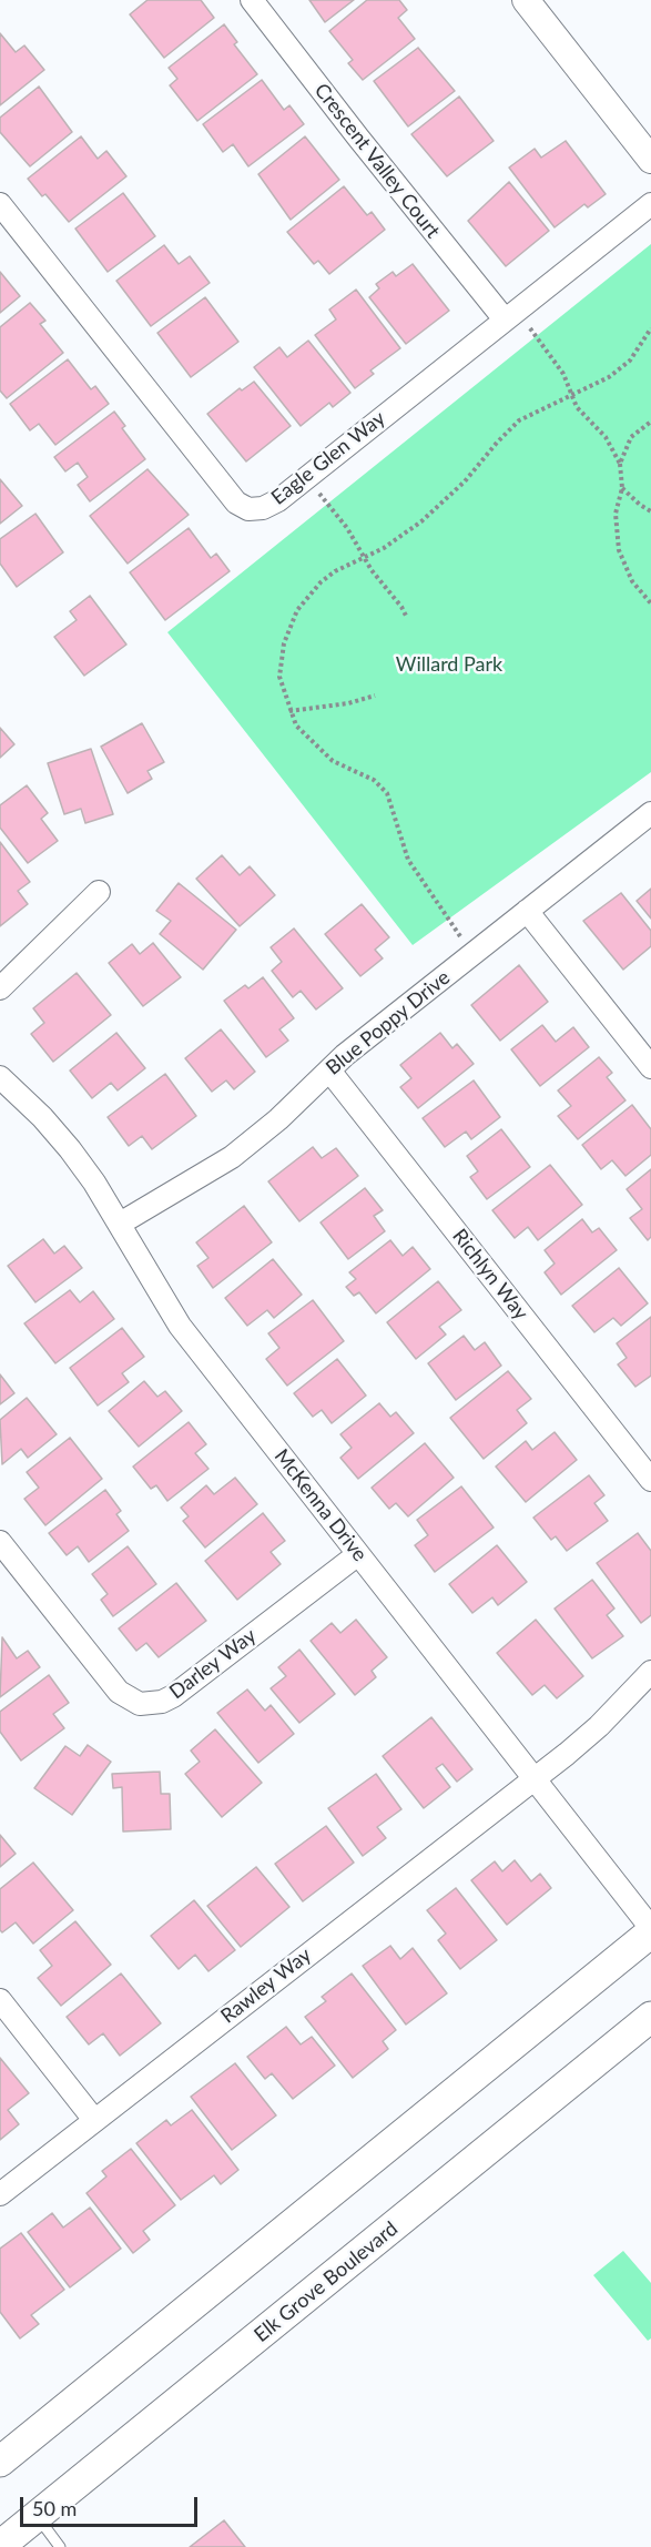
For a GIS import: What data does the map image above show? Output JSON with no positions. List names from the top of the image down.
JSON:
{
  "streets": {
    "main road": ["Elk Grove Boulevard"],
    "street": [
      "Crescent Valley Court",
      "Eagle Glen Way",
      "Blue Poppy Drive",
      "Richlyn Way",
      "McKenna Drive",
      "Darley Way",
      "Rawley Way"
    ]
  },
  "crossings": [
    ["Crescent Valley Court", "Eagle Glen Way"],
    ["Blue Poppy Drive", "Richlyn Way"],
    ["Blue Poppy Drive", "McKenna Drive"],
    ["McKenna Drive", "Darley Way"],
    ["McKenna Drive", "Rawley Way"]
  ],
  "parks": ["Willard Park"],
  "scale_bar": "50 m"
}
